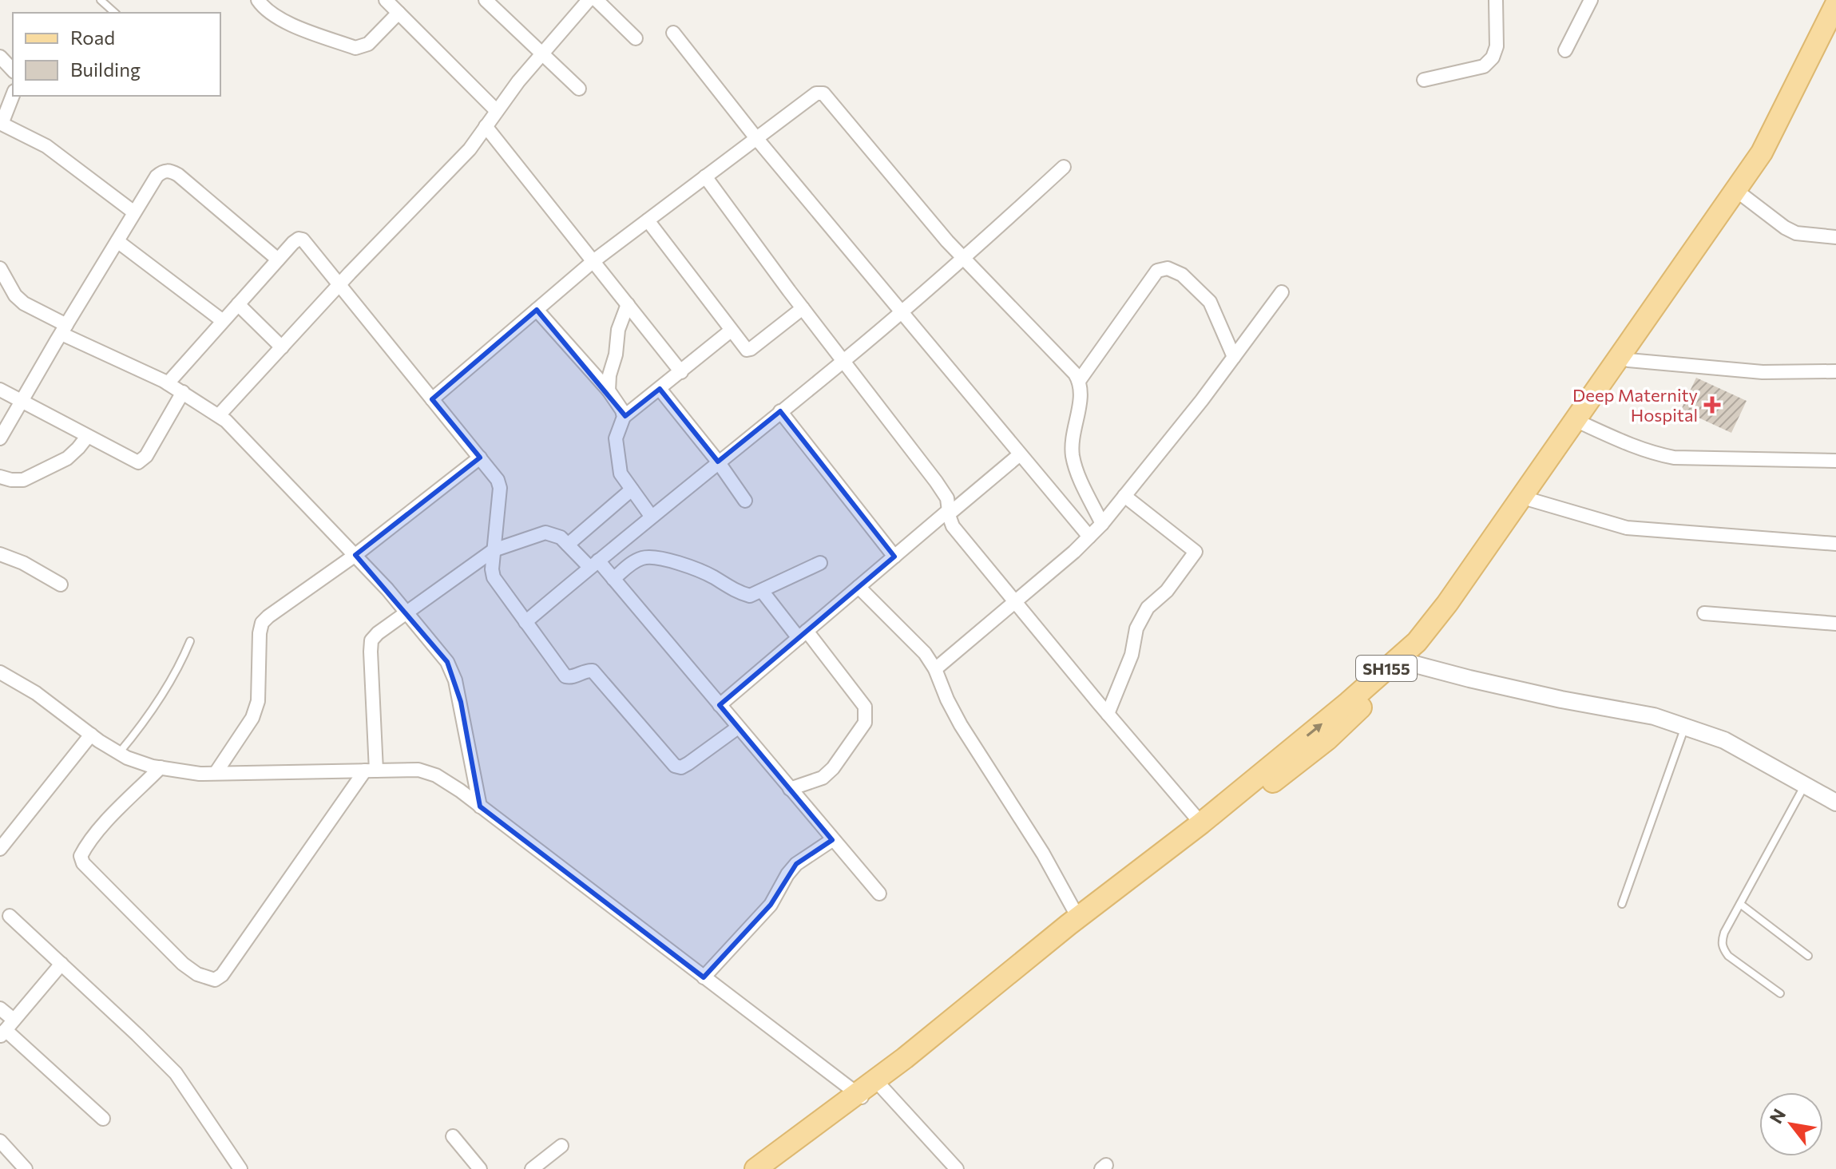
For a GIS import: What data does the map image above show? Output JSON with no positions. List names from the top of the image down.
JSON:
{
  "streets": {
    "main road": ["SH155"]
  },
  "places": {
    "health": ["Deep Maternity Hospital"]
  },
  "legend": ["Road", "Building"],
  "north": "top left"
}
